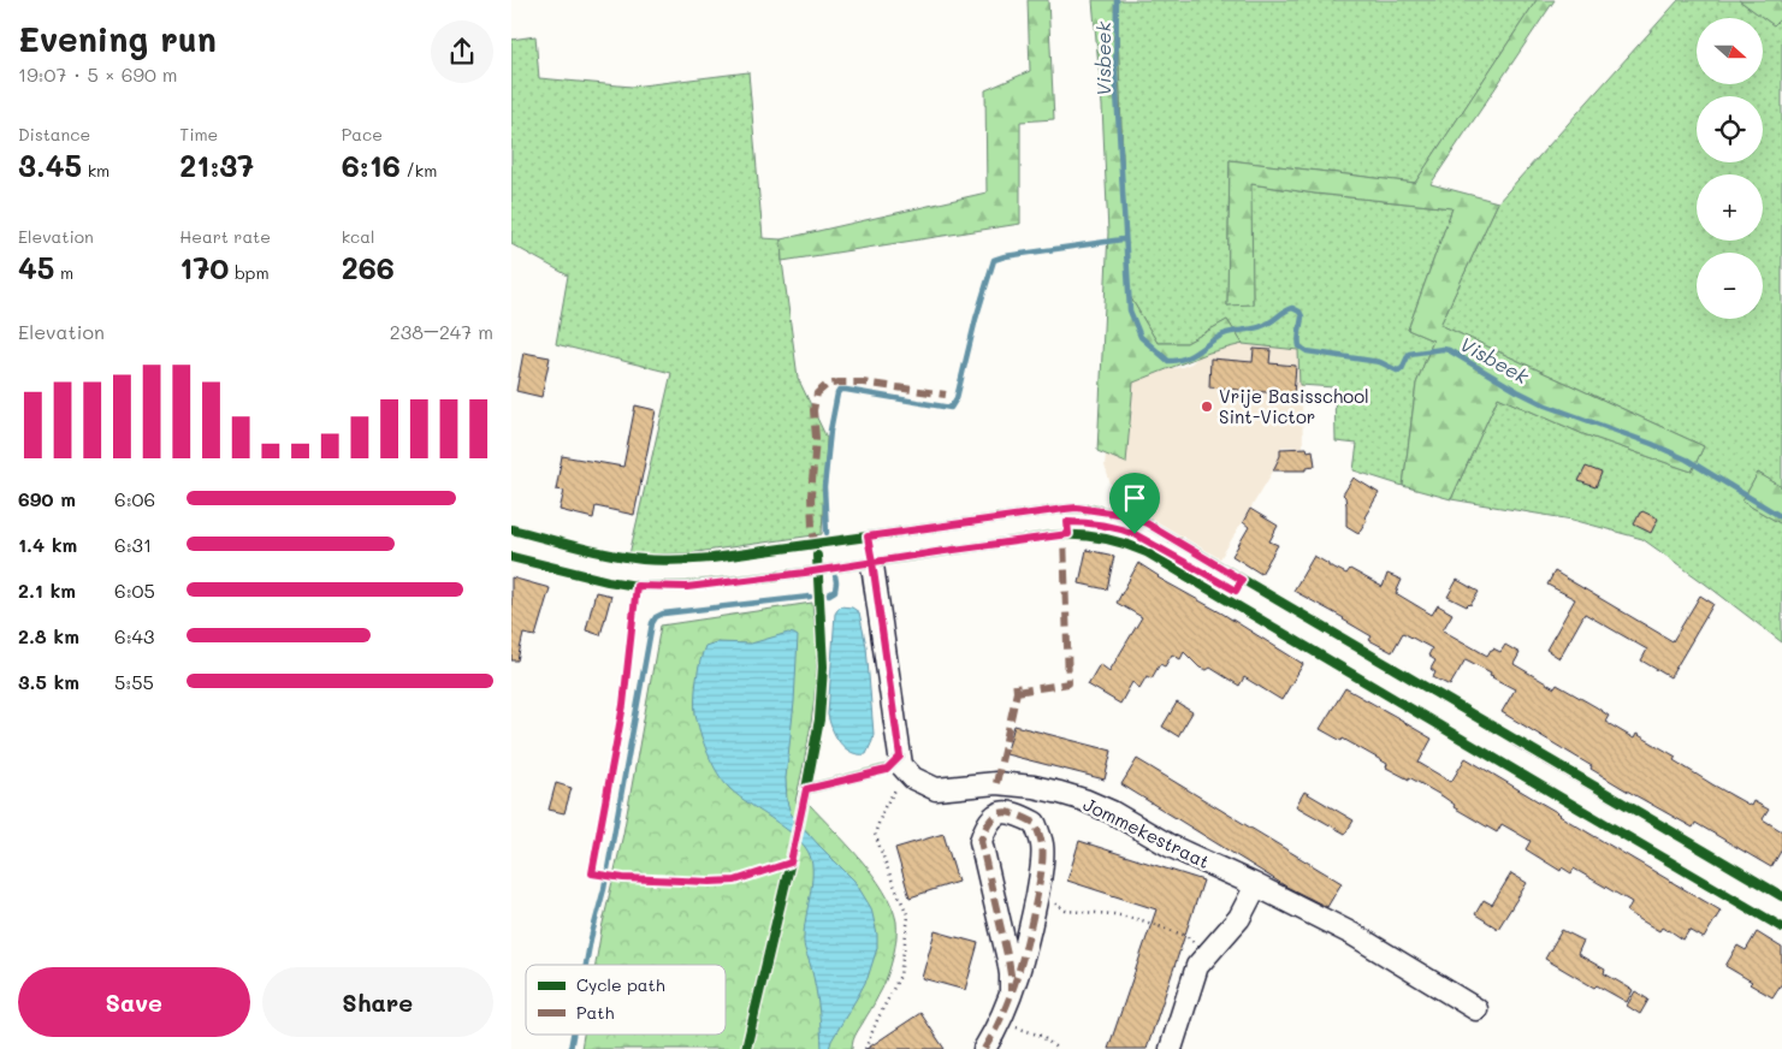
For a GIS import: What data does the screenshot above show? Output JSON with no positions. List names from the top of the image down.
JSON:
{
  "streets": {
    "street": ["Jommekestraat"]
  },
  "water": ["Visbeek"],
  "places": ["Vrije Basisschool Sint-Victor"],
  "legend": ["Cycle path", "Path"],
  "north": "right",
  "page": {
    "heading": ["Evening run", "19:07 · 5 × 690 m"],
    "map_buttons": ["+", "−"],
    "stats": [
      ["Distance", "3.45 km"],
      ["Time", "21:37"],
      ["Pace", "6:16 /km"],
      ["Elevation", "45 m"],
      ["Heart rate", "170 bpm"],
      ["kcal", "266"]
    ],
    "chart": ["Elevation", "238–247 m"],
    "list": [
      {
        "name": "690 m",
        "note": "6:06"
      },
      {
        "name": "1.4 km",
        "note": "6:31"
      },
      {
        "name": "2.1 km",
        "note": "6:05"
      },
      {
        "name": "2.8 km",
        "note": "6:43"
      },
      {
        "name": "3.5 km",
        "note": "5:55"
      }
    ],
    "buttons": ["Save", "Share"]
  }
}
